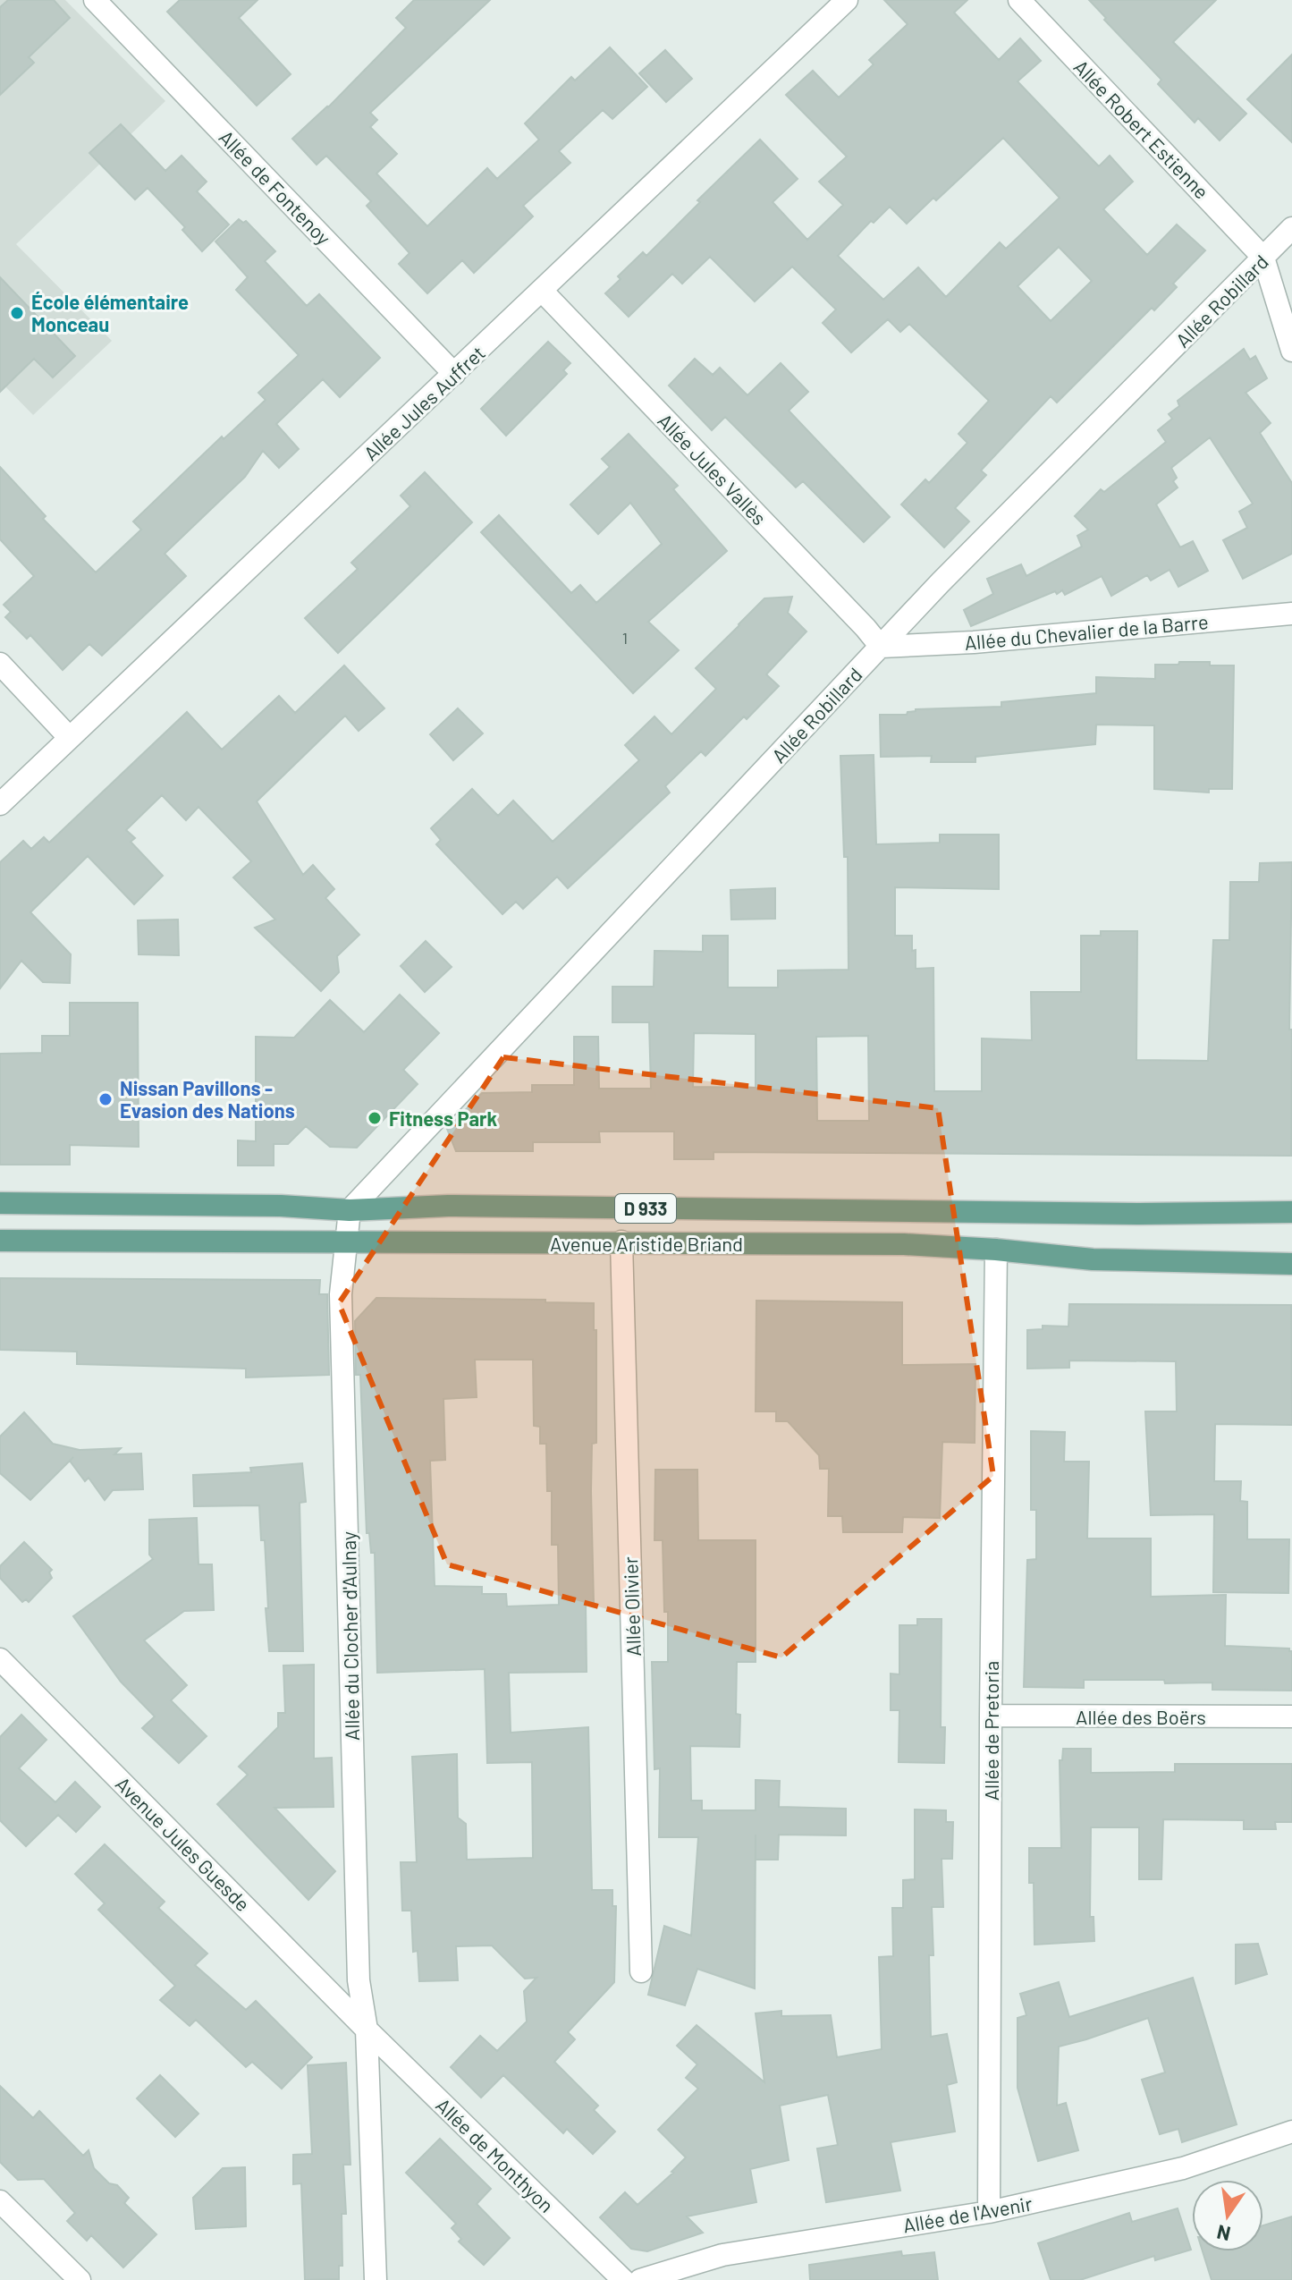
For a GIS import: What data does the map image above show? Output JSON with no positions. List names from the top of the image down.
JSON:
{
  "streets": {
    "main road": ["D 933", "Avenue Aristide Briand"],
    "street": [
      "Allée Robert Estienne",
      "Allée de Fontenoy",
      "Allée Robillard",
      "Allée Jules Auffret",
      "Allée Jules Vallès",
      "Allée du Chevalier de la Barre",
      "Allée Olivier",
      "Allée du Clocher d'Aulnay",
      "Allée des Boërs",
      "Allée de Pretoria",
      "Avenue Jules Guesde",
      "Allée de Monthyon",
      "Allée de l'Avenir"
    ]
  },
  "crossings": [
    ["Allée Robert Estienne", "Allée Robillard"],
    ["Allée de Fontenoy", "Allée Jules Auffret"],
    ["Allée Robillard", "Allée Jules Vallès"],
    ["Allée Robillard", "Allée du Chevalier de la Barre"],
    ["Allée Robillard", "Avenue Aristide Briand"],
    ["Allée Robillard", "Allée du Clocher d'Aulnay"],
    ["Allée Jules Auffret", "Allée Jules Vallès"],
    ["Allée Jules Vallès", "Allée du Chevalier de la Barre"],
    ["Avenue Aristide Briand", "Allée Olivier"],
    ["Avenue Aristide Briand", "Allée du Clocher d'Aulnay"],
    ["Avenue Aristide Briand", "Allée de Pretoria"],
    ["Allée du Clocher d'Aulnay", "Avenue Jules Guesde"],
    ["Allée du Clocher d'Aulnay", "Allée de Monthyon"],
    ["Allée des Boërs", "Allée de Pretoria"],
    ["Allée de Pretoria", "Allée de l'Avenir"],
    ["Avenue Jules Guesde", "Allée de Monthyon"]
  ],
  "places": ["École élémentaire Monceau", "Nissan Pavillons - Evasion des Nations", "Fitness Park"],
  "house_numbers": ["1"],
  "north": "bottom"
}
